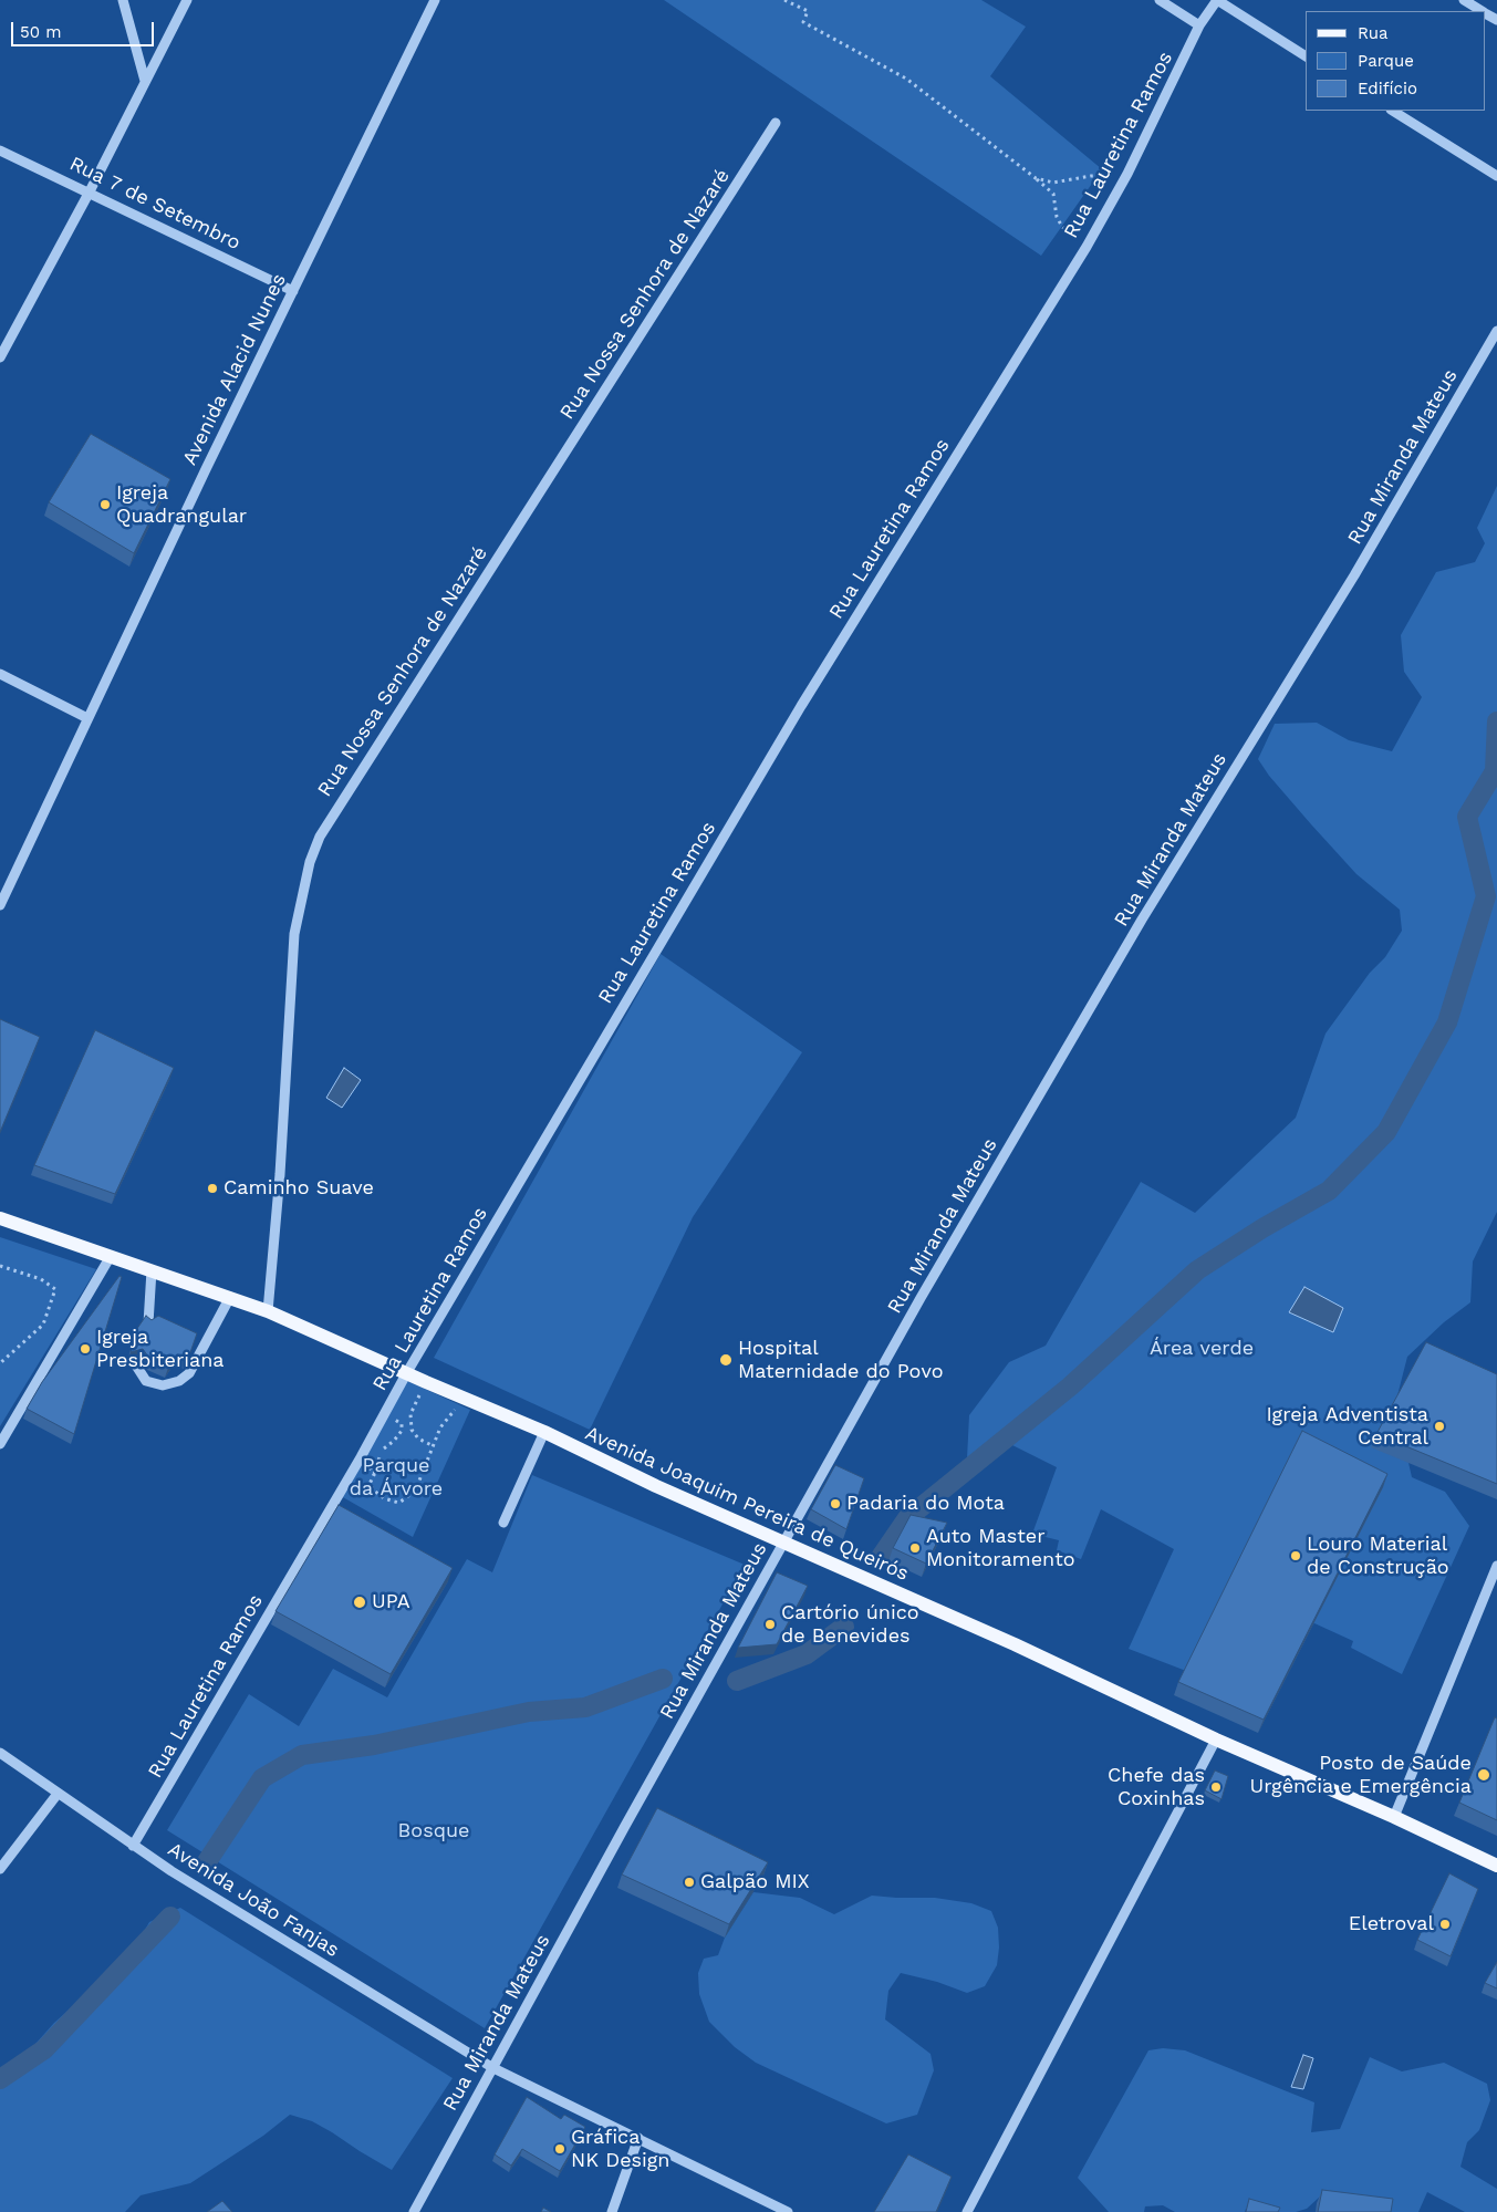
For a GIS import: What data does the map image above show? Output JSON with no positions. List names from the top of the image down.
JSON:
{
  "streets": {
    "main road": ["Avenida Joaquim Pereira de Queirós"],
    "street": [
      "Rua Lauretina Ramos",
      "Rua 7 de Setembro",
      "Rua Nossa Senhora de Nazaré",
      "Avenida Alacid Nunes",
      "Rua Miranda Mateus",
      "Avenida João Fanjas"
    ]
  },
  "crossings": [
    ["Rua Lauretina Ramos", "Avenida Joaquim Pereira de Queirós"],
    ["Rua Lauretina Ramos", "Avenida João Fanjas"],
    ["Rua 7 de Setembro", "Avenida Alacid Nunes"],
    ["Rua Nossa Senhora de Nazaré", "Avenida Joaquim Pereira de Queirós"],
    ["Rua Miranda Mateus", "Avenida Joaquim Pereira de Queirós"],
    ["Rua Miranda Mateus", "Avenida João Fanjas"]
  ],
  "parks": ["Área verde", "Parque da Árvore", "Bosque"],
  "places": [
    "Igreja Quadrangular",
    "Caminho Suave",
    "Igreja Presbiteriana",
    "Hospital Maternidade do Povo",
    "Igreja Adventista Central",
    "Padaria do Mota",
    "Auto Master Monitoramento",
    "Louro Material de Construção",
    "UPA",
    "Cartório único de Benevides",
    "Posto de Saúde Urgência e Emergência",
    "Chefe das Coxinhas",
    "Galpão MIX",
    "Eletroval",
    "Gráfica NK Design"
  ],
  "legend": ["Rua", "Parque", "Edifício"],
  "scale_bar": "50 m"
}
